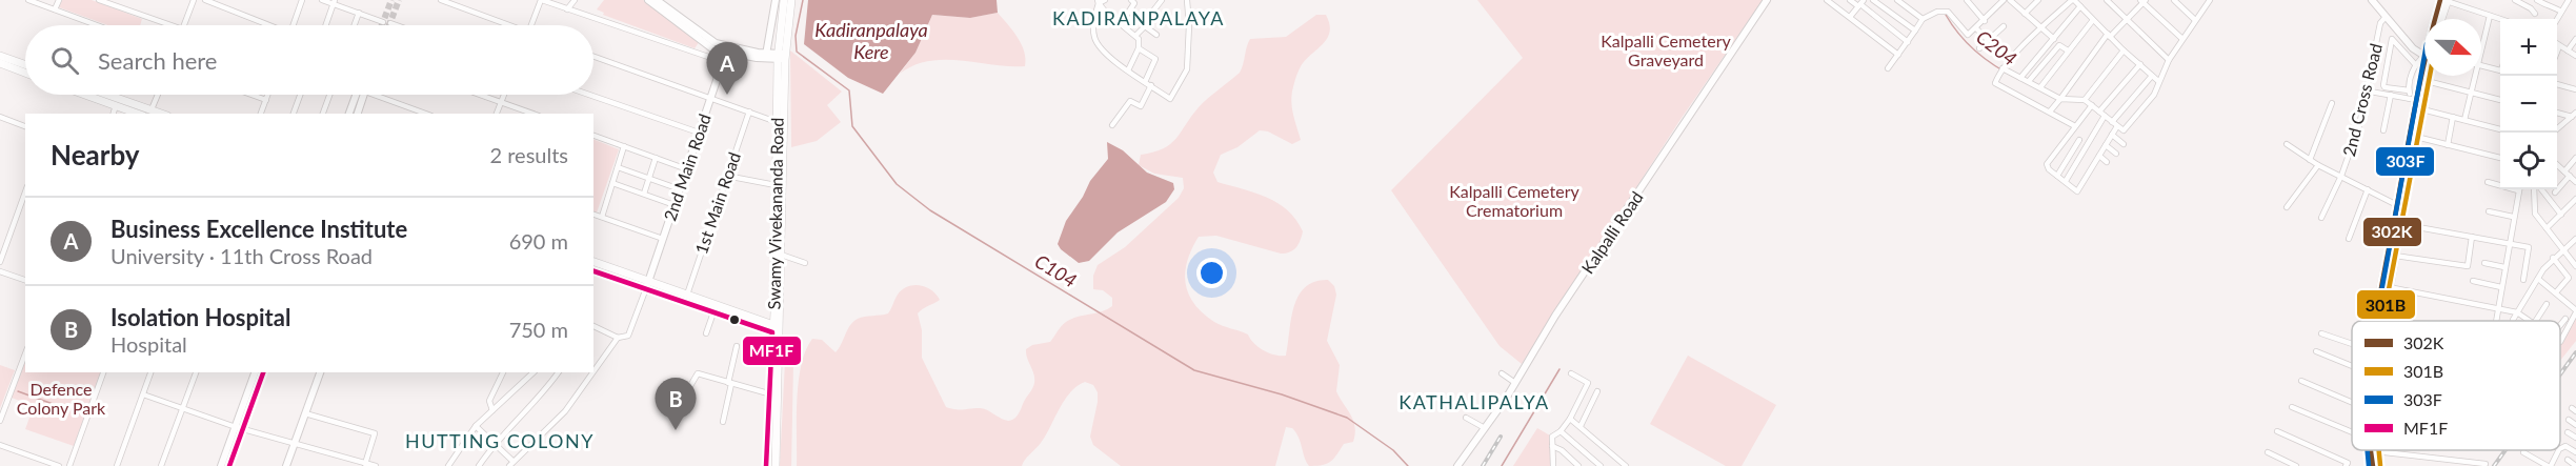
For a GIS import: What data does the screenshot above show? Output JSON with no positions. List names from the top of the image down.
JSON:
{
  "streets": {
    "main road": ["Swamy Vivekananda Road"],
    "street": [
      "2nd Cross Road",
      "2nd Main Road",
      "1st Main Road",
      "Kalpalli Road"
    ]
  },
  "districts": ["KADIRANPALAYA", "KATHALIPALYA", "HUTTING COLONY"],
  "water": ["Kadiranpalaya Kere", "C204", "C104"],
  "parks": ["Kalpalli Cemetery Graveyard", "Kalpalli Cemetery Crematorium", "Defence Colony Park"],
  "lines": [
    "transit line 302K",
    "transit line 303F",
    "transit line 301B",
    "transit line MF1F"
  ],
  "legend": [
    "302K",
    "301B",
    "303F",
    "MF1F"
  ],
  "north": "right",
  "page": {
    "map_buttons": ["+", "−"],
    "search": "Search here",
    "pins": ["A", "B"],
    "heading": ["Nearby", "2 results"],
    "list": [
      {
        "mark": "A",
        "name": "Business Excellence Institute",
        "note": "University · 11th Cross Road",
        "value": "690 m"
      },
      {
        "mark": "B",
        "name": "Isolation Hospital",
        "note": "Hospital",
        "value": "750 m"
      }
    ]
  }
}
